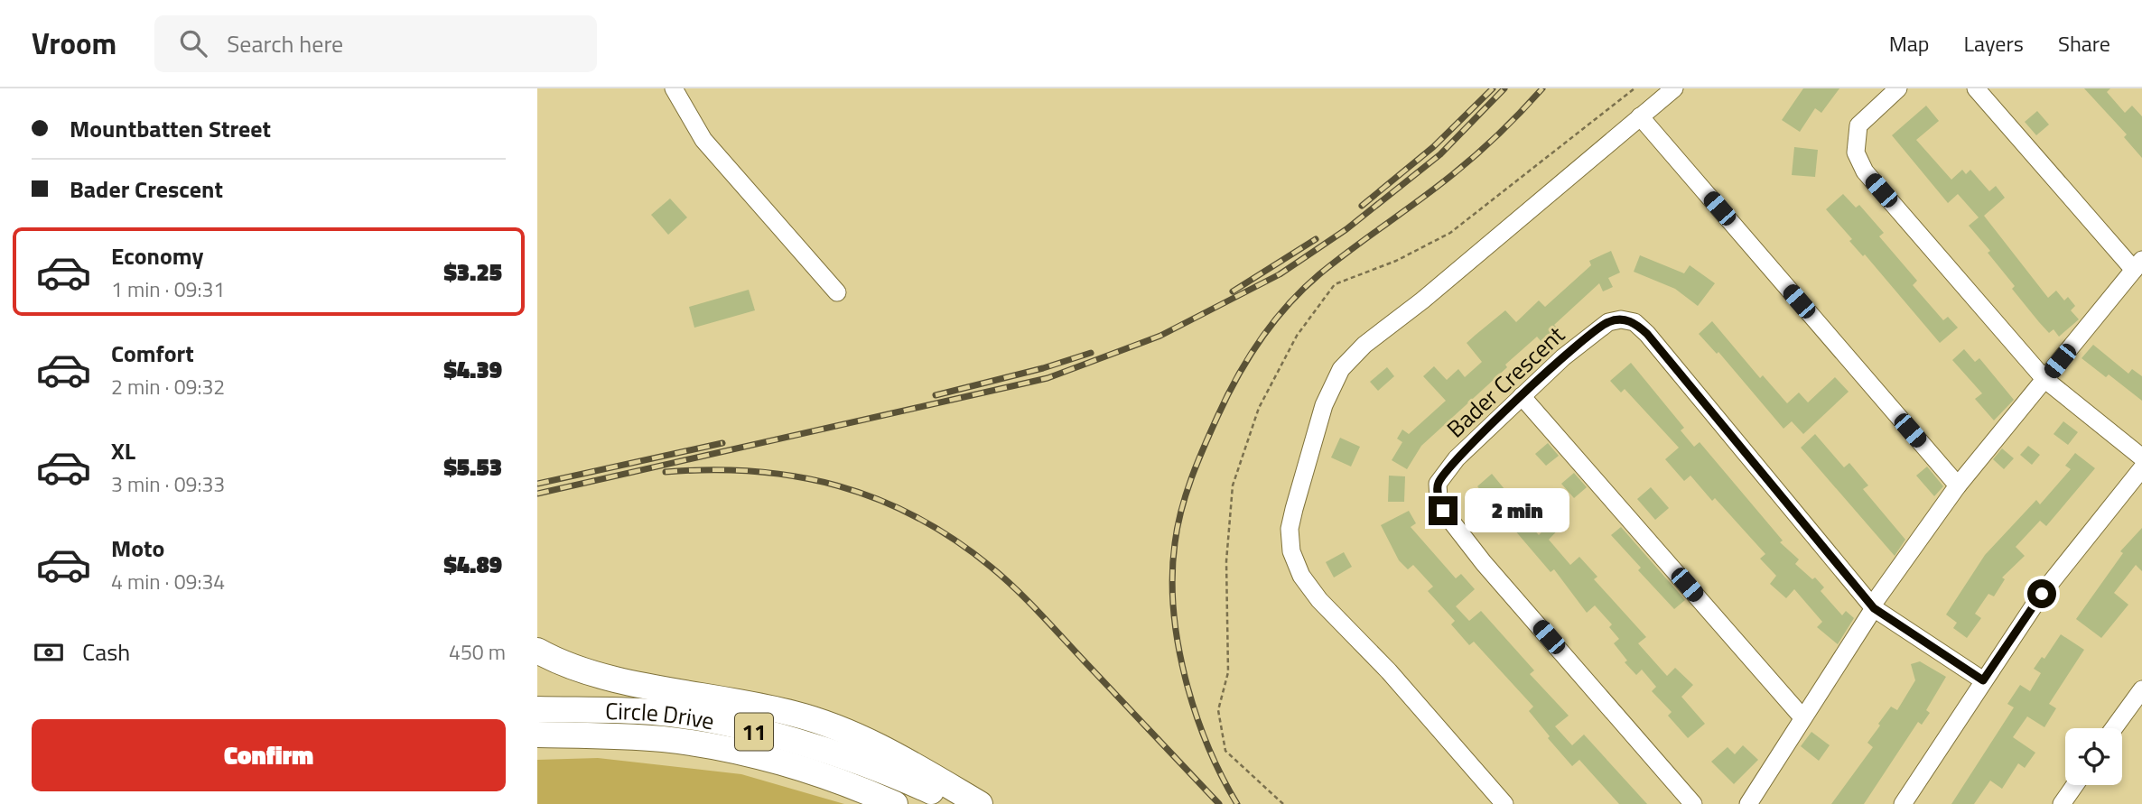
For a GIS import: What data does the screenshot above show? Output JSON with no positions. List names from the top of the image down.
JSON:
{
  "streets": {
    "highway": ["Circle Drive", "11"],
    "street": ["Bader Crescent"]
  },
  "page": {
    "header": "Vroom",
    "search": "Search here",
    "nav": ["Map", "Layers", "Share"],
    "banner": ["Mountbatten Street", "Bader Crescent"],
    "list": [
      {
        "name": "Economy",
        "note": "1 min · 09:31",
        "value": "$3.25"
      },
      {
        "name": "Comfort",
        "note": "2 min · 09:32",
        "value": "$4.39"
      },
      {
        "name": "XL",
        "note": "3 min · 09:33",
        "value": "$5.53"
      },
      {
        "name": "Moto",
        "note": "4 min · 09:34",
        "value": "$4.89"
      }
    ],
    "bubble": "2 min",
    "pay": ["Cash", "450 m"],
    "buttons": "Confirm"
  }
}
